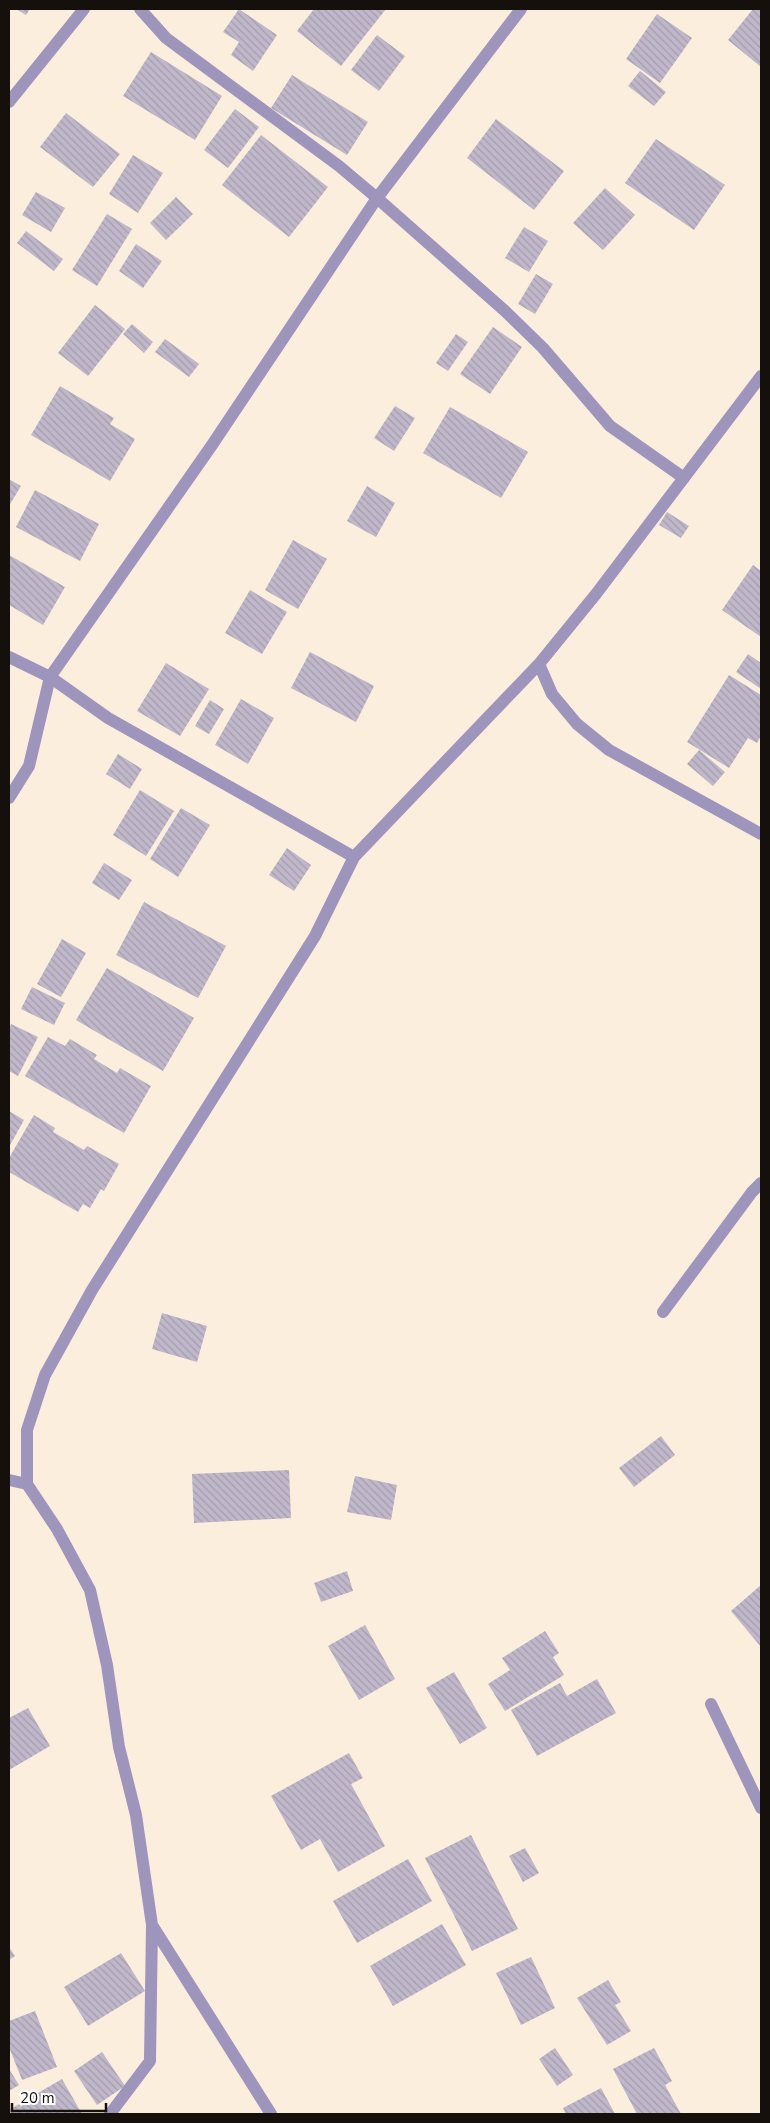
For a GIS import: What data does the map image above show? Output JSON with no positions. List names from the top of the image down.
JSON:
{
  "scale_bar": "20 m"
}
